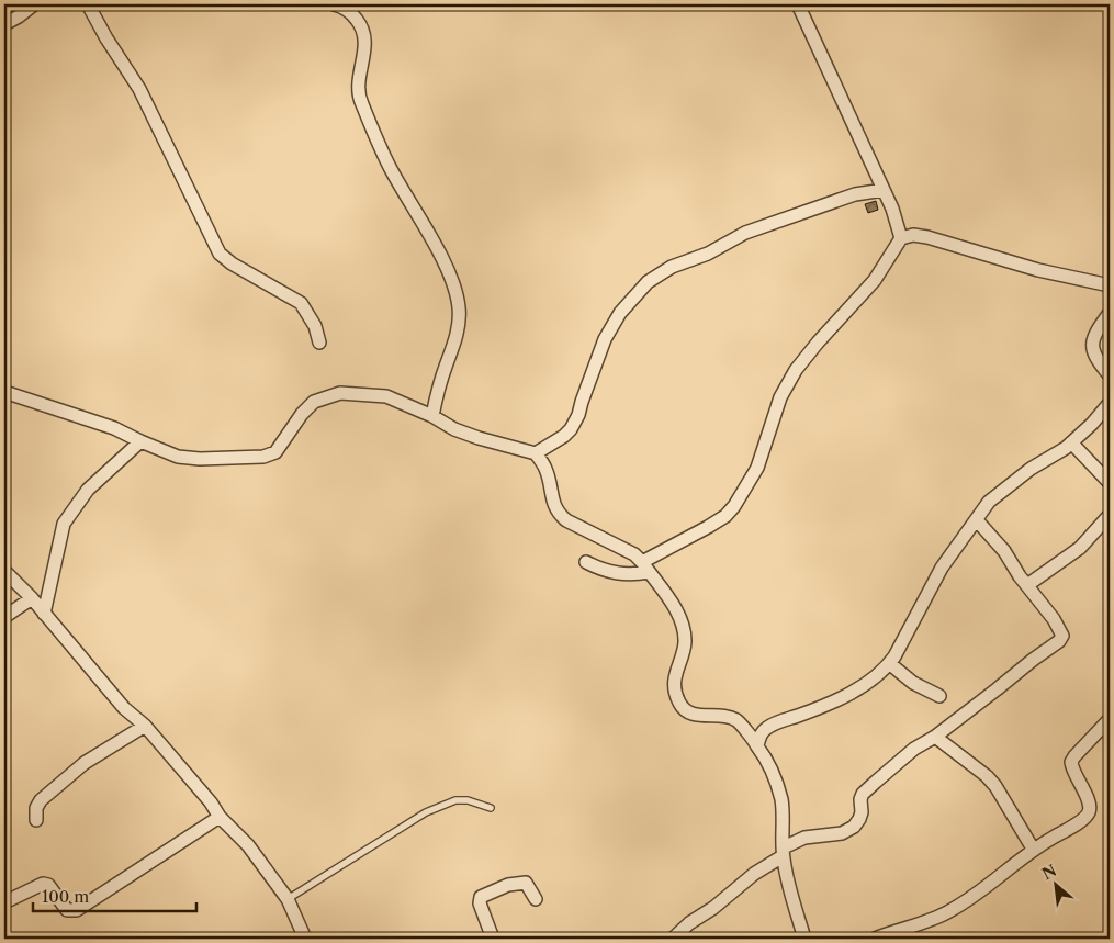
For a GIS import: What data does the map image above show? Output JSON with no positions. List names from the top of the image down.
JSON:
{
  "scale_bar": "100 m",
  "north": "top left"
}
